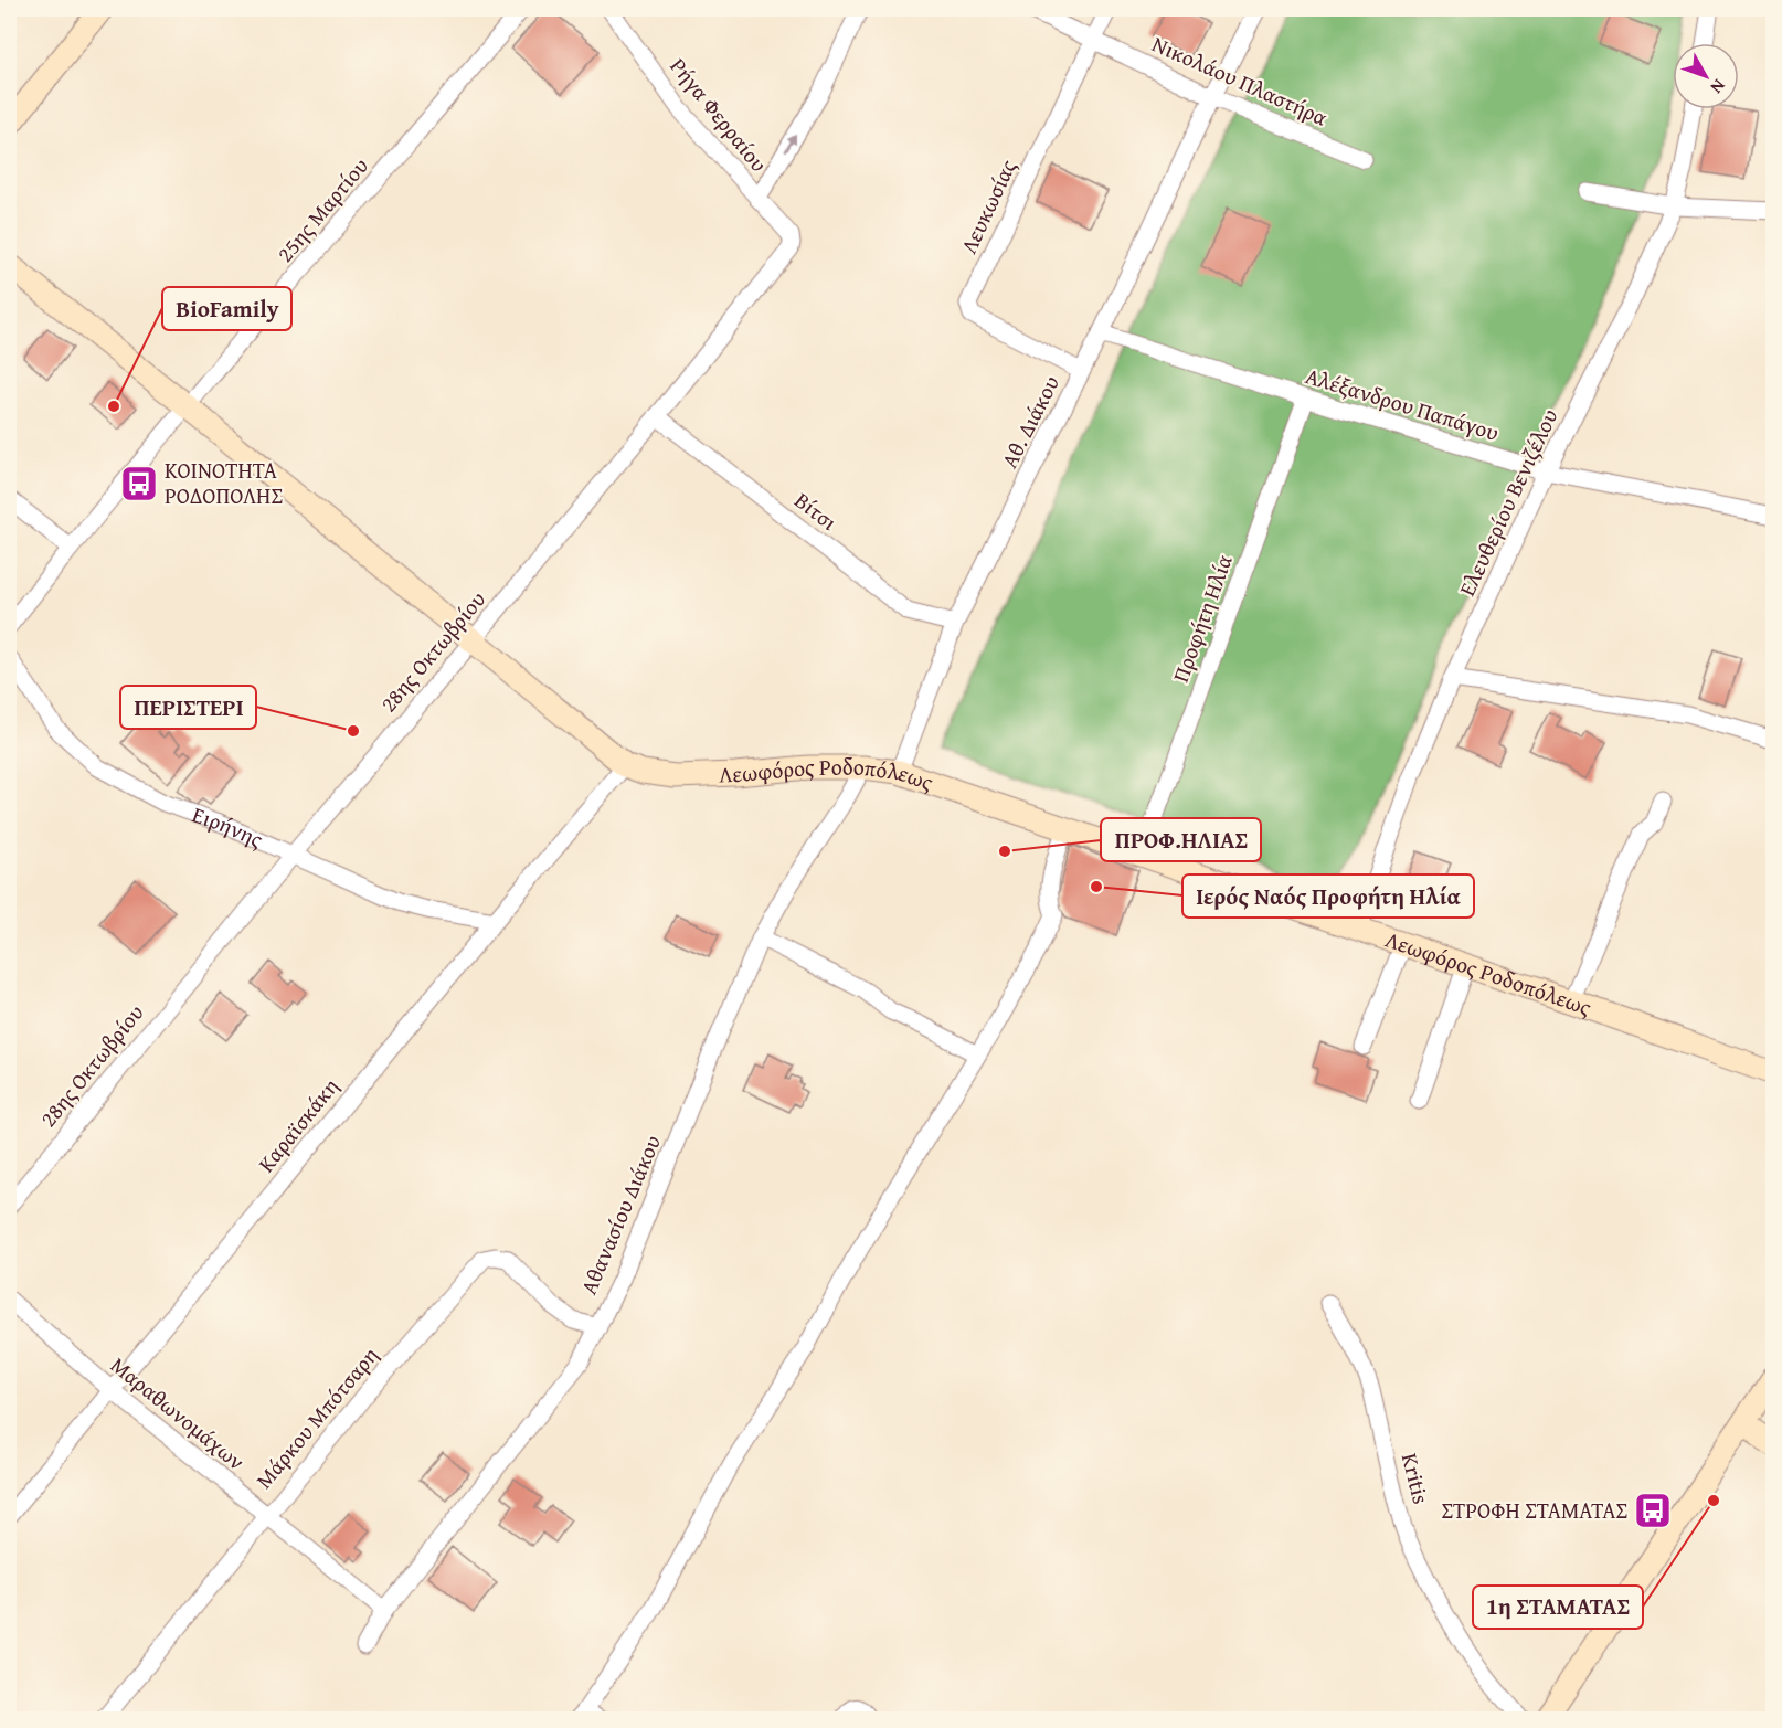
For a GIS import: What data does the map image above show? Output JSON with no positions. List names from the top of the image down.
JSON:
{
  "streets": {
    "street": [
      "Νικολάου Πλαστήρα",
      "Ρήγα Φερραίου",
      "Λευκωσίας",
      "25ης Μαρτίου",
      "Αλέξανδρου Παπάγου",
      "Αθ. Διάκου",
      "Ελευθερίου Βενιζέλου",
      "Βίτσι",
      "Προφήτη Ηλία",
      "28ης Οκτωβρίου",
      "Λεωφόρος Ροδοπόλεως",
      "Ειρήνης",
      "Καραϊσκάκη",
      "Αθανασίου Διάκου",
      "Μαραθωνομάχων",
      "Μάρκου Μπότσαρη",
      "Kritis"
    ]
  },
  "crossings": [
    ["Νικολάου Πλαστήρα", "Λευκωσίας"],
    ["Νικολάου Πλαστήρα", "Αθ. Διάκου"],
    ["Ρήγα Φερραίου", "28ης Οκτωβρίου"],
    ["Λευκωσίας", "Αθ. Διάκου"],
    ["25ης Μαρτίου", "Λεωφόρος Ροδοπόλεως"],
    ["Αλέξανδρου Παπάγου", "Αθ. Διάκου"],
    ["Αλέξανδρου Παπάγου", "Ελευθερίου Βενιζέλου"],
    ["Αλέξανδρου Παπάγου", "Προφήτη Ηλία"],
    ["Αθ. Διάκου", "Βίτσι"],
    ["Αθ. Διάκου", "Λεωφόρος Ροδοπόλεως"],
    ["Ελευθερίου Βενιζέλου", "Λεωφόρος Ροδοπόλεως"],
    ["Βίτσι", "28ης Οκτωβρίου"],
    ["Προφήτη Ηλία", "Λεωφόρος Ροδοπόλεως"],
    ["28ης Οκτωβρίου", "Λεωφόρος Ροδοπόλεως"],
    ["28ης Οκτωβρίου", "Ειρήνης"],
    ["Λεωφόρος Ροδοπόλεως", "Καραϊσκάκη"],
    ["Λεωφόρος Ροδοπόλεως", "Αθανασίου Διάκου"],
    ["Ειρήνης", "Καραϊσκάκη"],
    ["Καραϊσκάκη", "Μαραθωνομάχων"],
    ["Αθανασίου Διάκου", "Μαραθωνομάχων"],
    ["Αθανασίου Διάκου", "Μάρκου Μπότσαρη"],
    ["Μαραθωνομάχων", "Μάρκου Μπότσαρη"]
  ],
  "places": {
    "other": [
      "BioFamily",
      "ΠΕΡΙΣΤΕΡΙ",
      "ΠΡΟΦ.ΗΛΙΑΣ",
      "Ιερός Ναός Προφήτη Ηλία",
      "1η ΣΤΑΜΑΤΑΣ"
    ],
    "bus stop": ["ΚΟΙΝΟΤΗΤΑ ΡΟΔΟΠΟΛΗΣ", "ΣΤΡΟΦΗ ΣΤΑΜΑΤΑΣ"]
  },
  "north": "bottom right"
}
